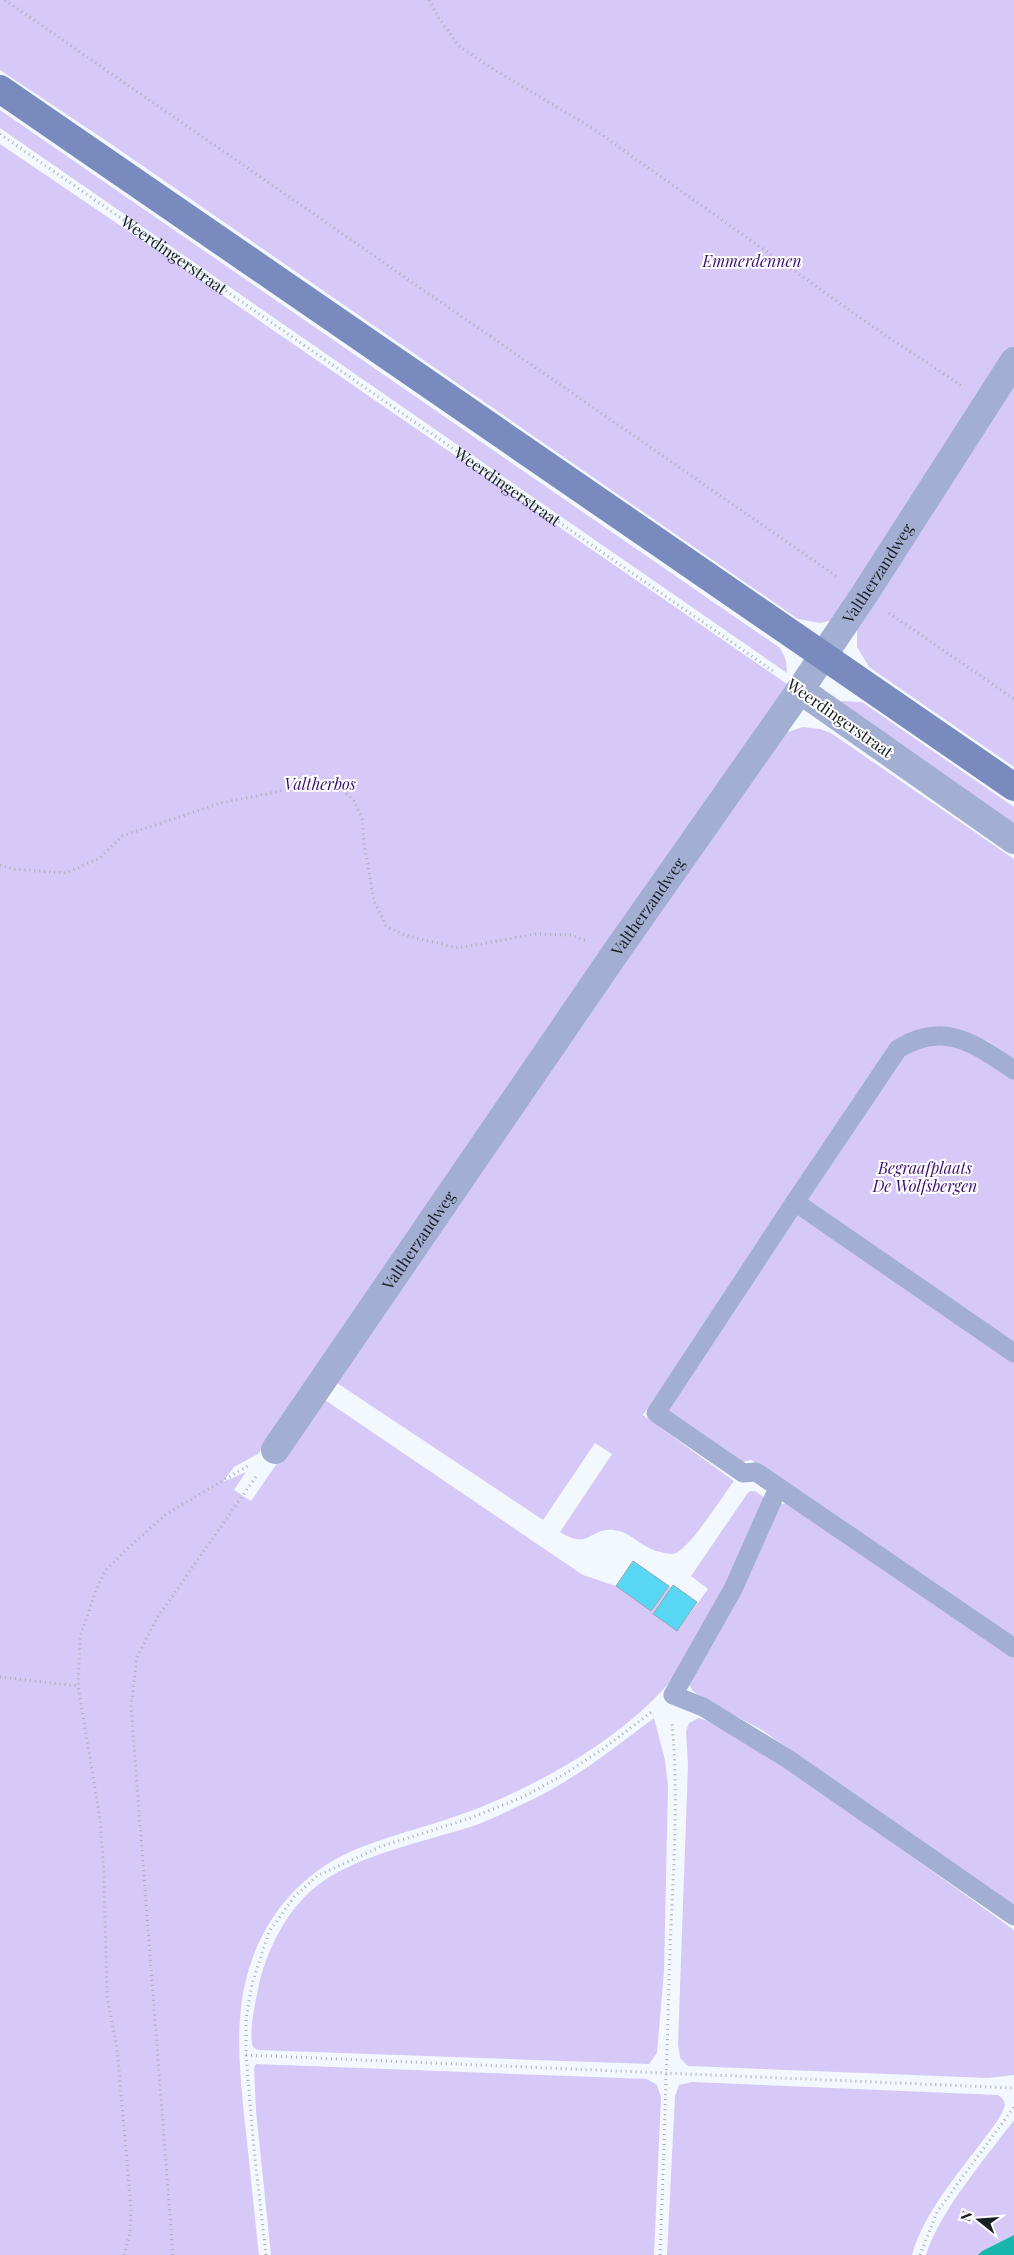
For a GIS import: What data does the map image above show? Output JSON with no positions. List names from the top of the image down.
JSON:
{
  "streets": {
    "street": ["Weerdingerstraat", "Valtherzandweg"]
  },
  "crossings": [
    ["Weerdingerstraat", "Valtherzandweg"]
  ],
  "parks": ["Emmerdennen", "Valtherbos", "Begraafplaats De Wolfsbergen"],
  "north": "left"
}
